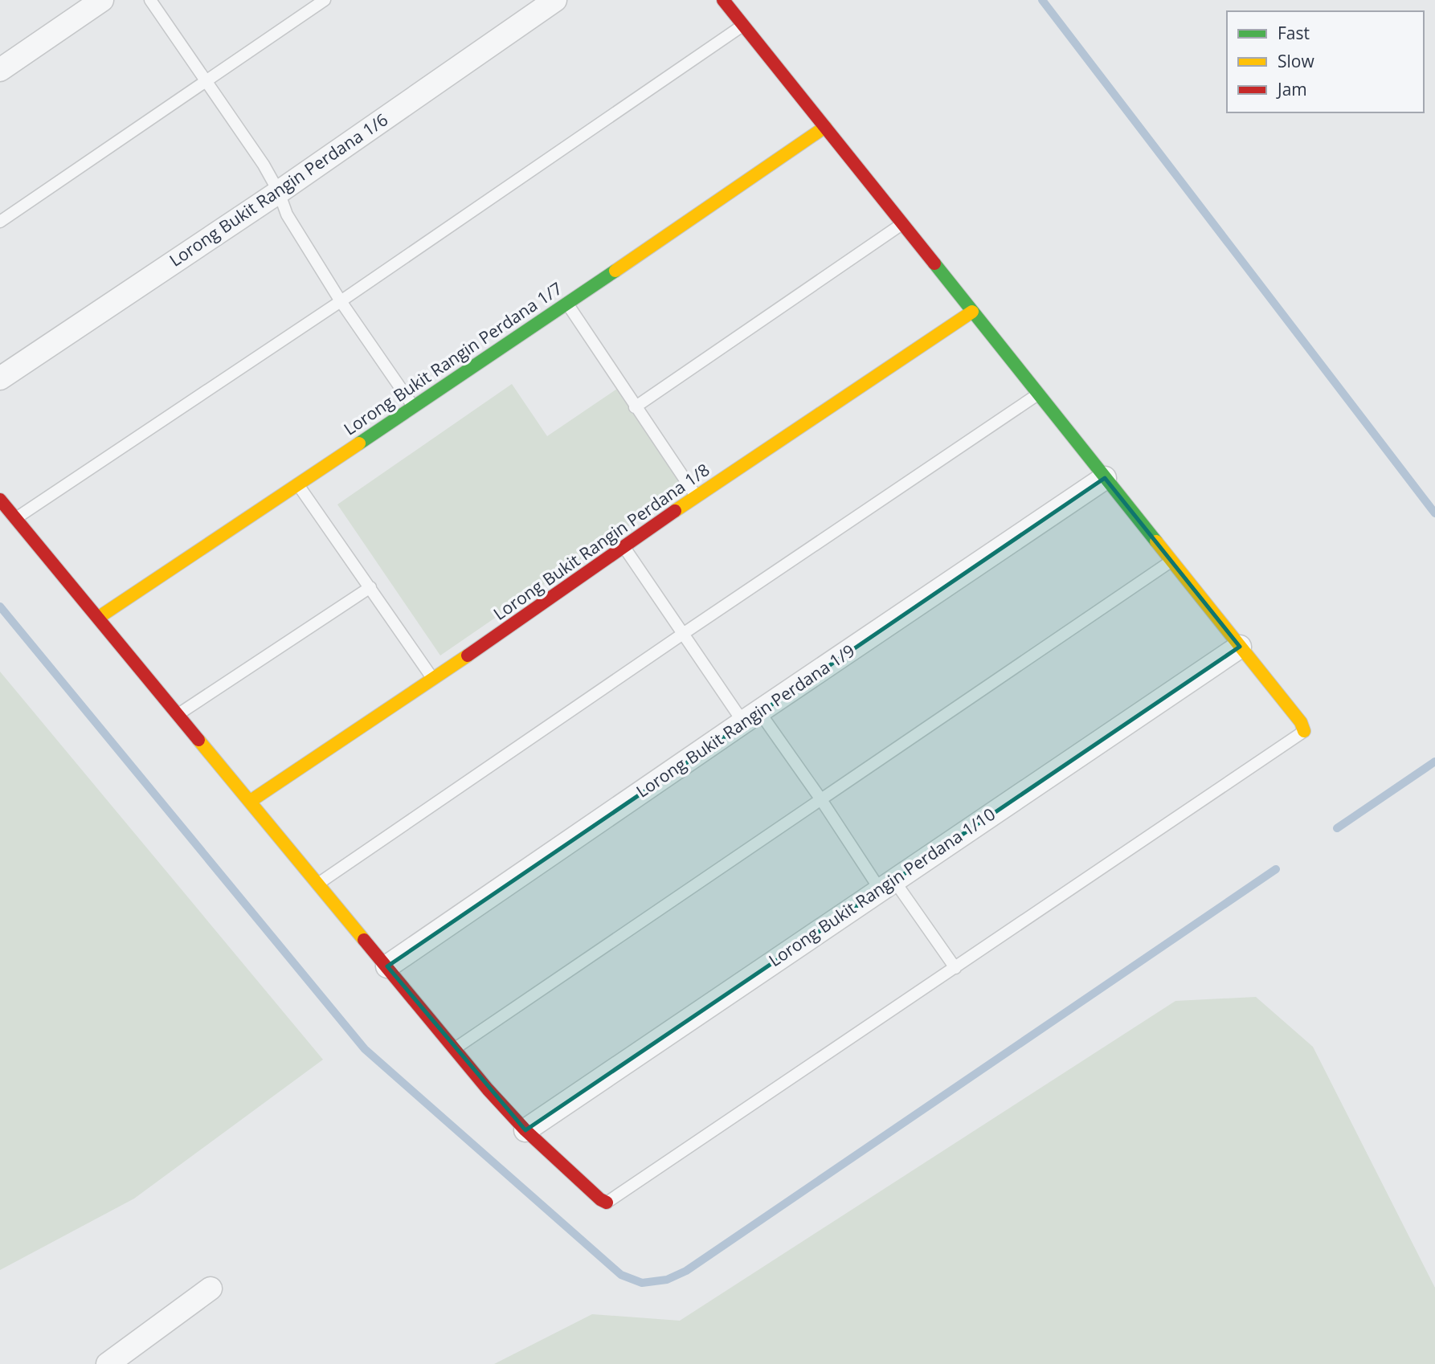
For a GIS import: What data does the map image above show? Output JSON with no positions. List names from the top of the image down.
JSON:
{
  "streets": {
    "street": [
      "Lorong Bukit Rangin Perdana 1/6",
      "Lorong Bukit Rangin Perdana 1/7",
      "Lorong Bukit Rangin Perdana 1/8",
      "Lorong Bukit Rangin Perdana 1/9",
      "Lorong Bukit Rangin Perdana 1/10"
    ]
  },
  "legend": ["Fast", "Slow", "Jam"]
}
